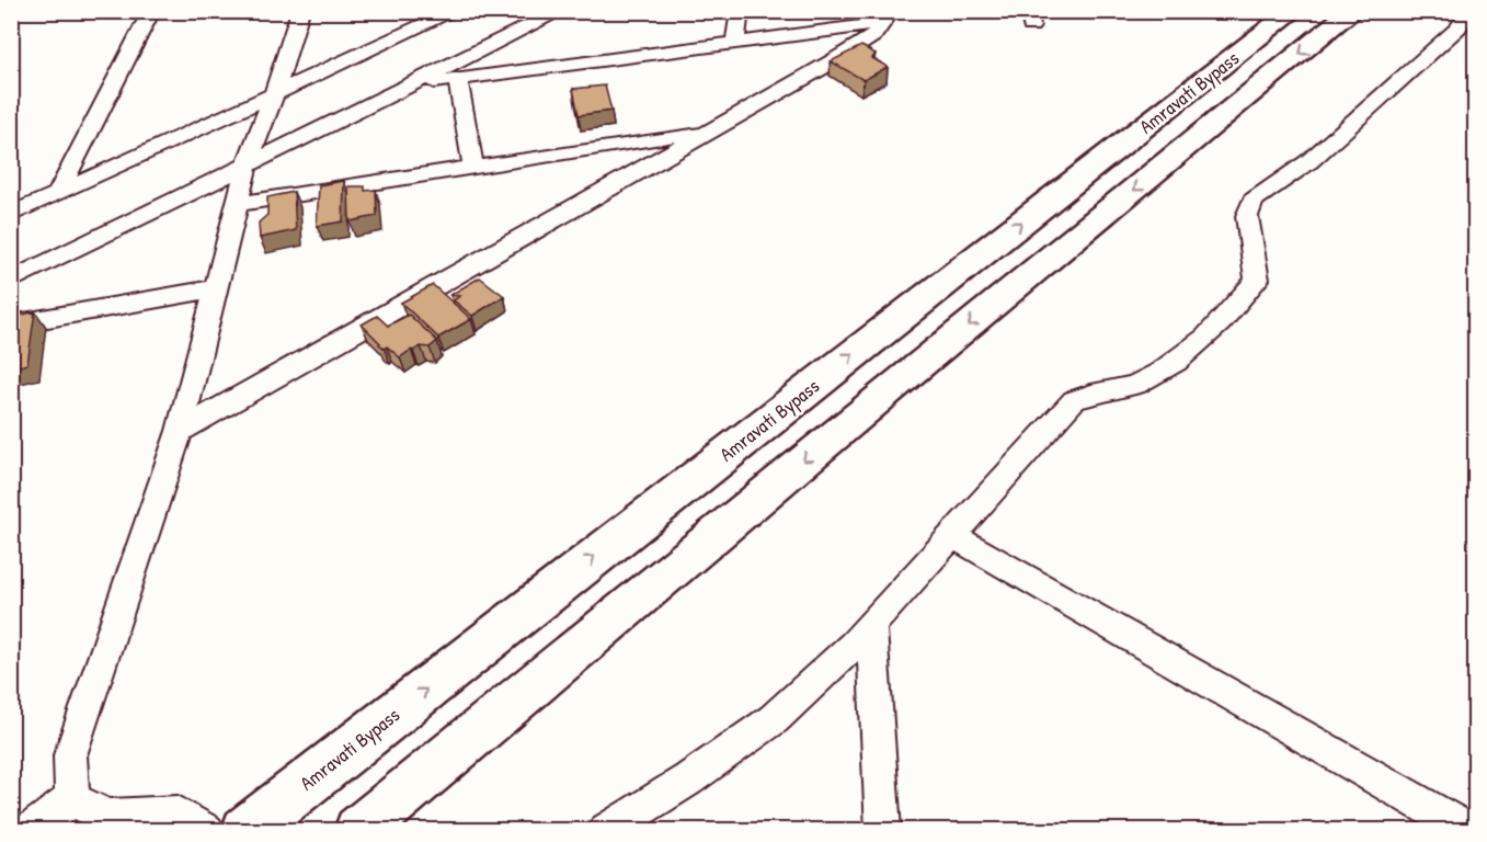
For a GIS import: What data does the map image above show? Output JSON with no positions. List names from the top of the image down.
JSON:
{
  "streets": {
    "highway": ["Amravati Bypass"]
  }
}
